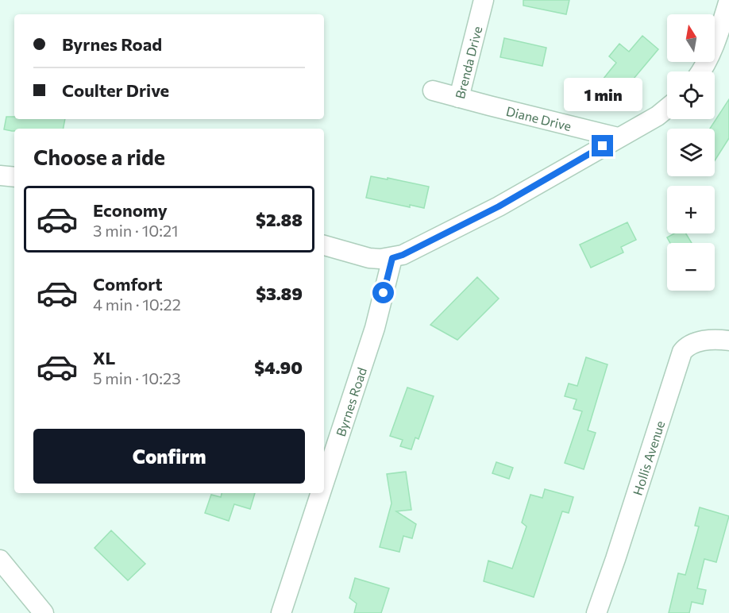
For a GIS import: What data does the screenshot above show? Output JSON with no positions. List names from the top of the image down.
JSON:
{
  "streets": {
    "street": [
      "Brenda Drive",
      "Diane Drive",
      "Byrnes Road",
      "Hollis Avenue"
    ]
  },
  "crossings": [
    ["Brenda Drive", "Diane Drive"]
  ],
  "north": "top",
  "page": {
    "map_buttons": ["+", "−"],
    "banner": ["Byrnes Road", "Coulter Drive"],
    "bubble": "1 min",
    "heading": "Choose a ride",
    "list": [
      {
        "name": "Economy",
        "note": "3 min · 10:21",
        "value": "$2.88"
      },
      {
        "name": "Comfort",
        "note": "4 min · 10:22",
        "value": "$3.89"
      },
      {
        "name": "XL",
        "note": "5 min · 10:23",
        "value": "$4.90"
      }
    ],
    "buttons": "Confirm"
  }
}
